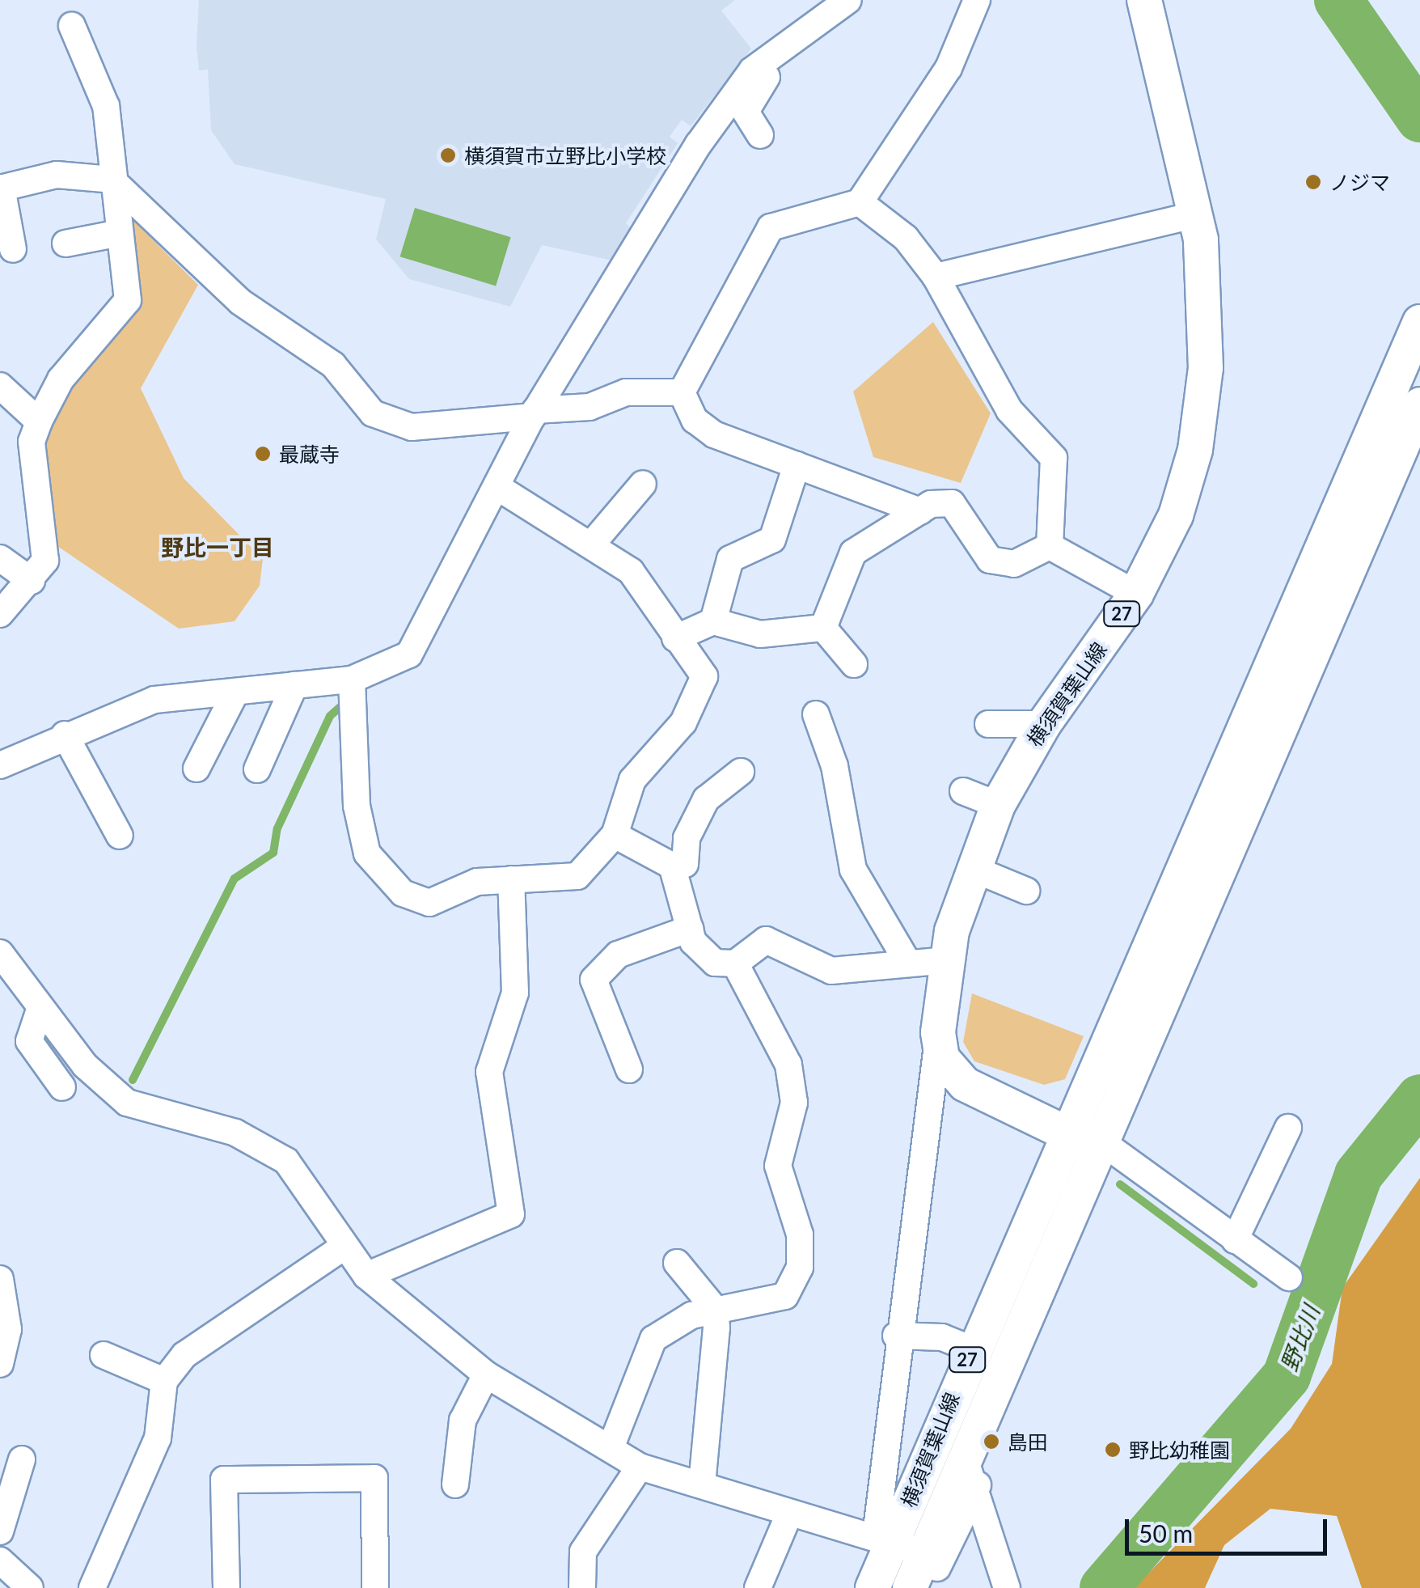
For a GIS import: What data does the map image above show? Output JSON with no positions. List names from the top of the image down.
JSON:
{
  "streets": {
    "main road": ["27", "横須賀葉山線"]
  },
  "districts": ["野比一丁目"],
  "water": ["野比川"],
  "places": [
    "横須賀市立野比小学校",
    "ノジマ",
    "最蔵寺",
    "島田",
    "野比幼稚園"
  ],
  "scale_bar": "50 m"
}
